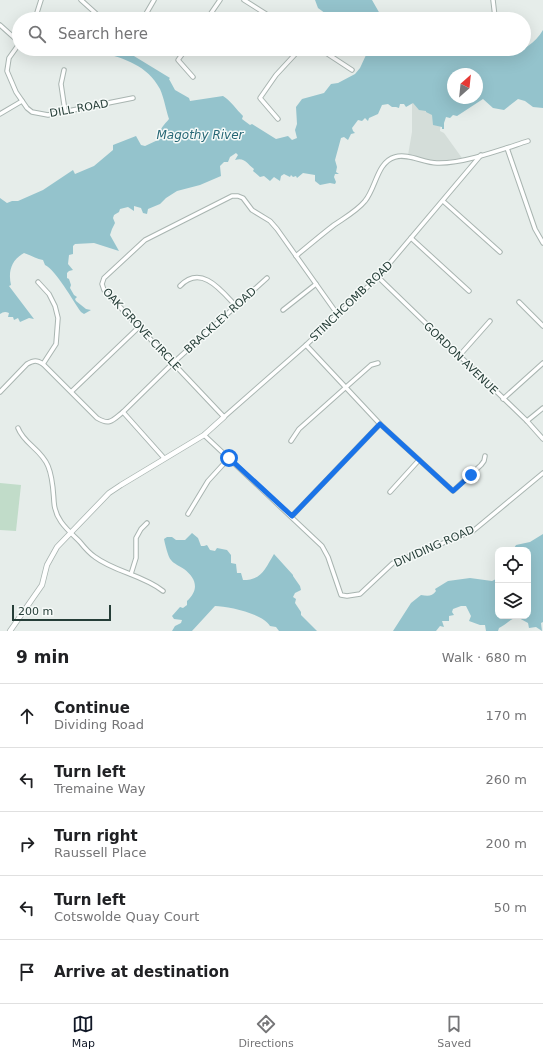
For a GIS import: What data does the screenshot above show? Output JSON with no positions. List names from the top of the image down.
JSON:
{
  "streets": {
    "street": [
      "DILL ROAD",
      "STINCHCOMB ROAD",
      "BRACKLEY ROAD",
      "OAK GROVE CIRCLE",
      "GORDON AVENUE",
      "DIVIDING ROAD"
    ]
  },
  "crossings": [
    ["STINCHCOMB ROAD", "OAK GROVE CIRCLE"],
    ["STINCHCOMB ROAD", "GORDON AVENUE"],
    ["BRACKLEY ROAD", "OAK GROVE CIRCLE"]
  ],
  "water": ["Magothy River"],
  "scale_bar": "200 m",
  "north": "top right",
  "page": {
    "search": "Search here",
    "scale": "200 m",
    "heading": ["9 min", "Walk · 680 m"],
    "list": [
      ["Continue", "Dividing Road", "170 m"],
      ["Turn left", "Tremaine Way", "260 m"],
      ["Turn right", "Raussell Place", "200 m"],
      ["Turn left", "Cotswolde Quay Court", "50 m"],
      "Arrive at destination"
    ],
    "nav": ["Map", "Directions", "Saved"]
  }
}
